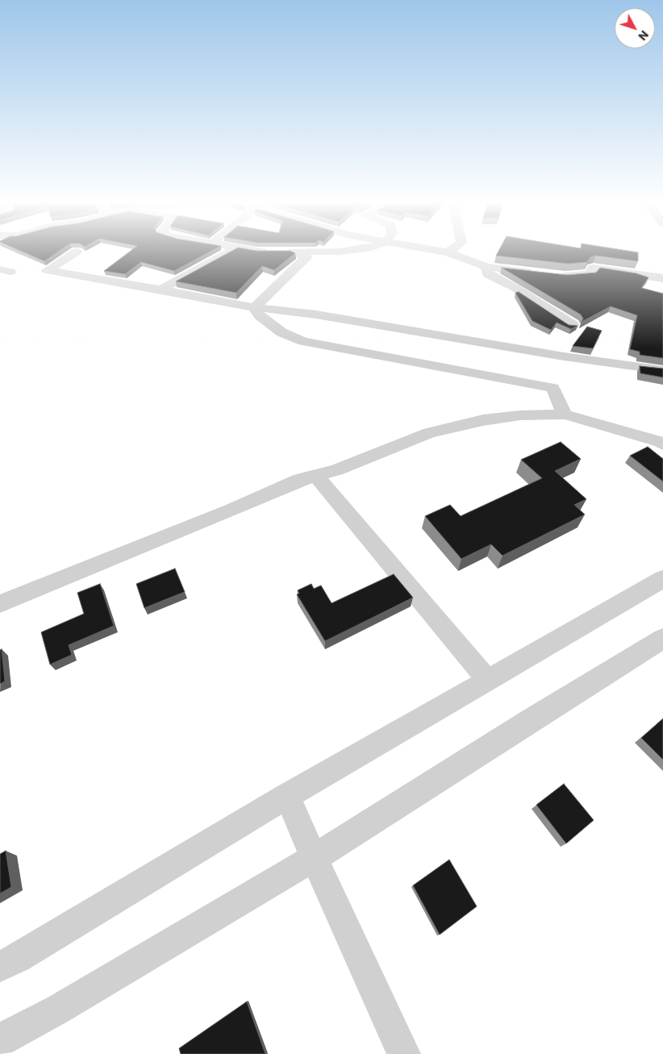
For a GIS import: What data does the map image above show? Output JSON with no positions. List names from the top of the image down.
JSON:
{
  "north": "bottom right"
}
